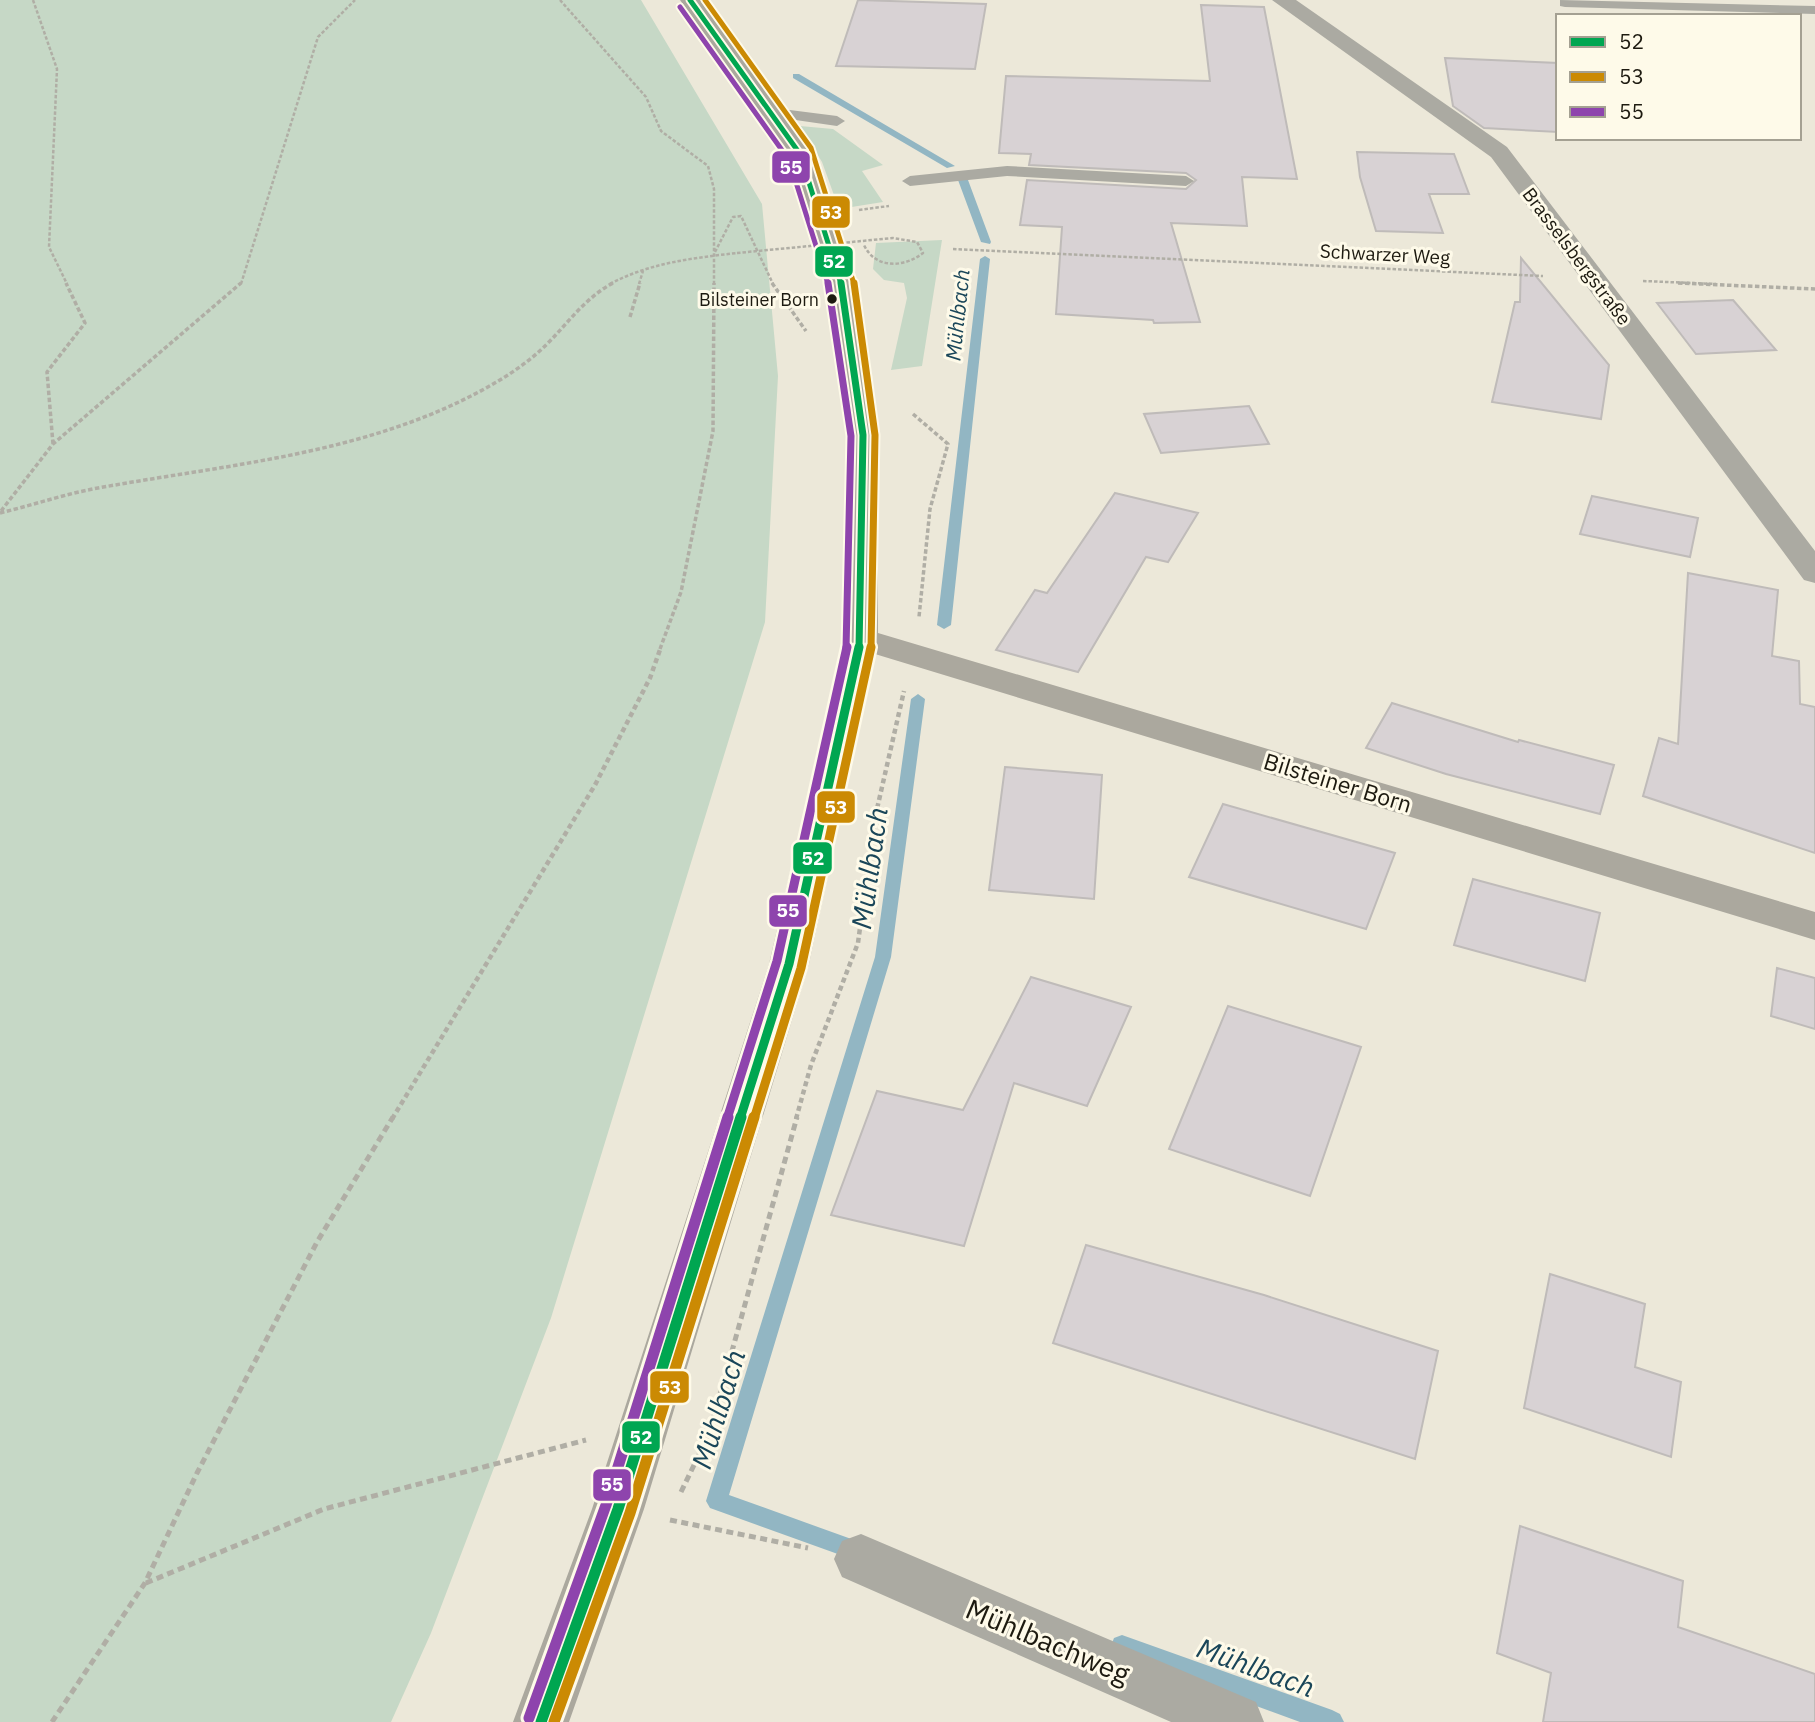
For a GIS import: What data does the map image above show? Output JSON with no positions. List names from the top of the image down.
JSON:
{
  "streets": {
    "main road": ["Bilsteiner Born"],
    "street": ["Brasselsbergstraße", "Mühlbachweg"],
    "path": ["Schwarzer Weg"]
  },
  "crossings": [
    ["Schwarzer Weg", "Brasselsbergstraße"]
  ],
  "water": ["Mühlbach"],
  "places": ["Bilsteiner Born"],
  "lines": ["transit line 52", "transit line 53", "transit line 55"],
  "legend": ["52", "53", "55"]
}
